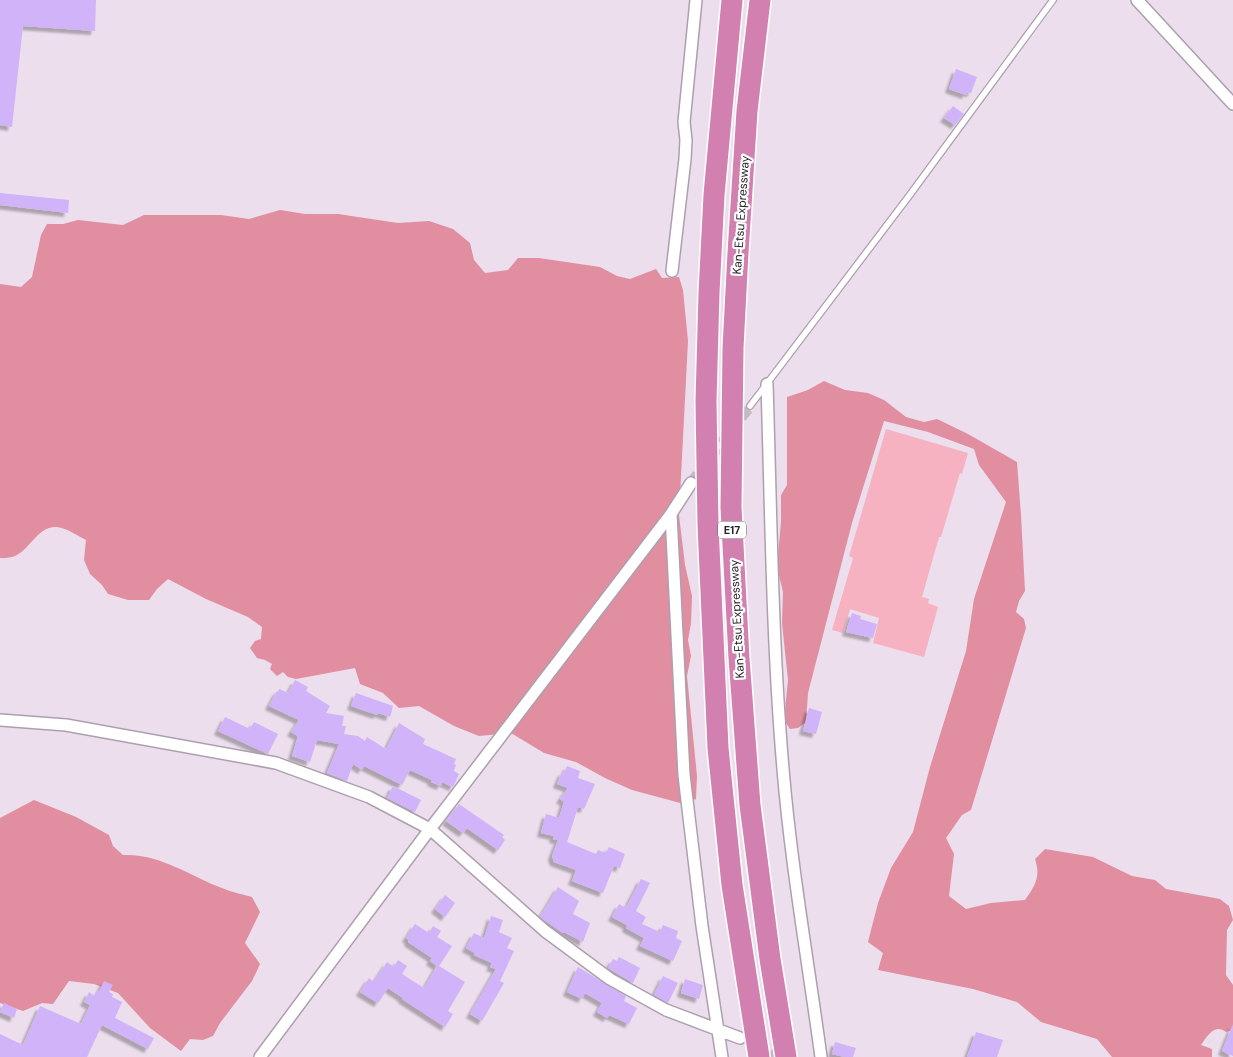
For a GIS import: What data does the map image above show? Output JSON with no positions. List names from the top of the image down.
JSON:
{
  "streets": {
    "highway": ["Kan-Etsu Expressway", "E17"]
  }
}
